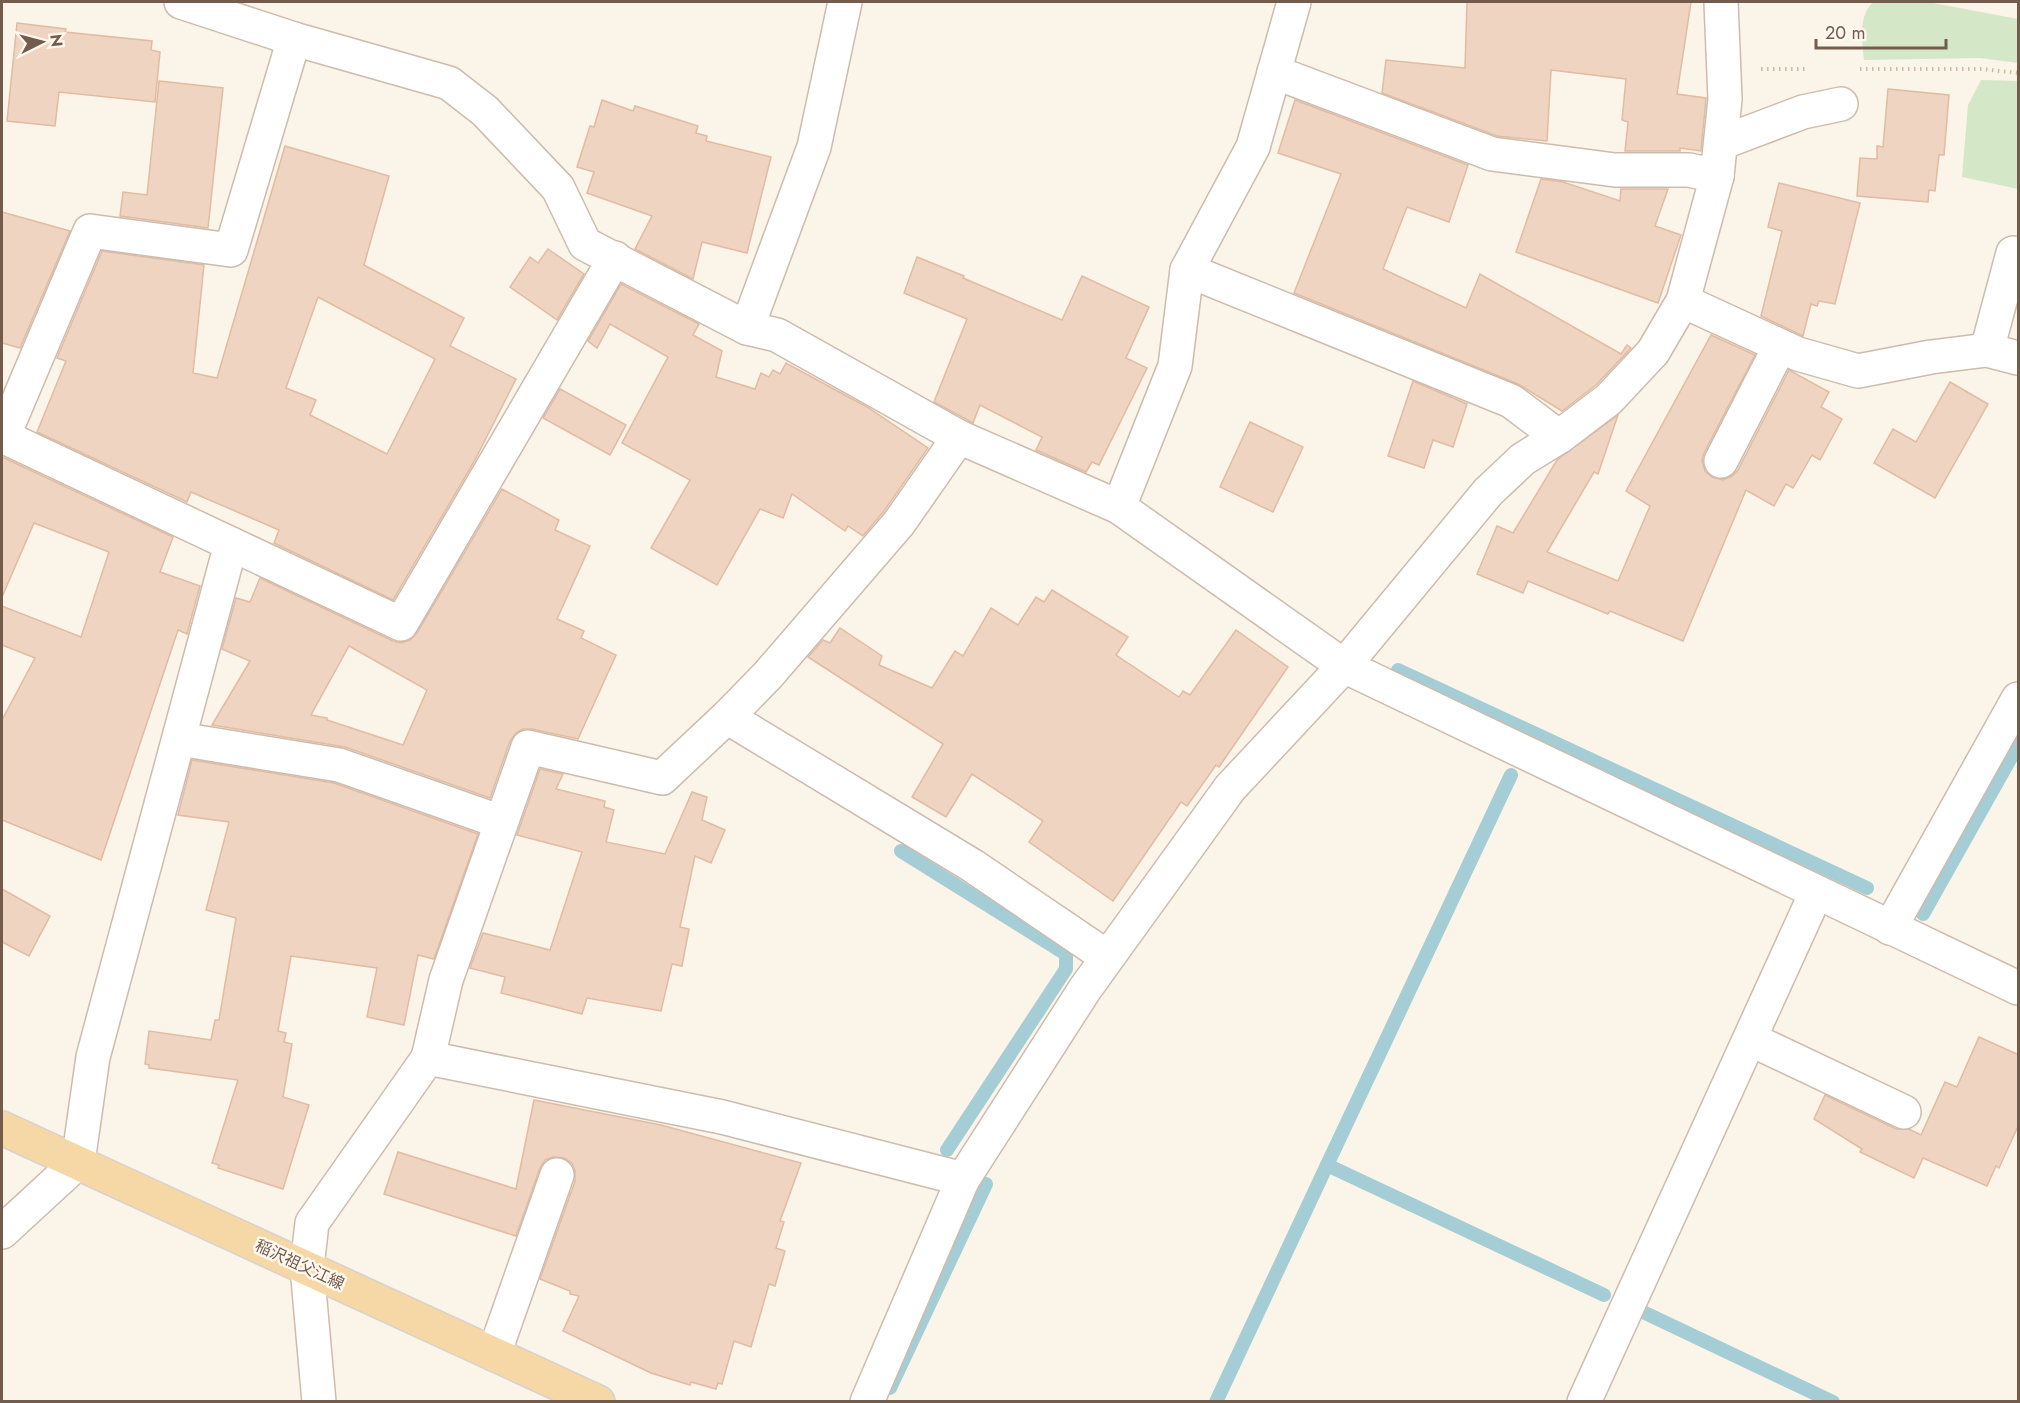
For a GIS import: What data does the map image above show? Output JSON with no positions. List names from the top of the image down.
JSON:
{
  "streets": {
    "main road": ["稲沢祖父江線"]
  },
  "scale_bar": "20 m",
  "north": "right"
}
